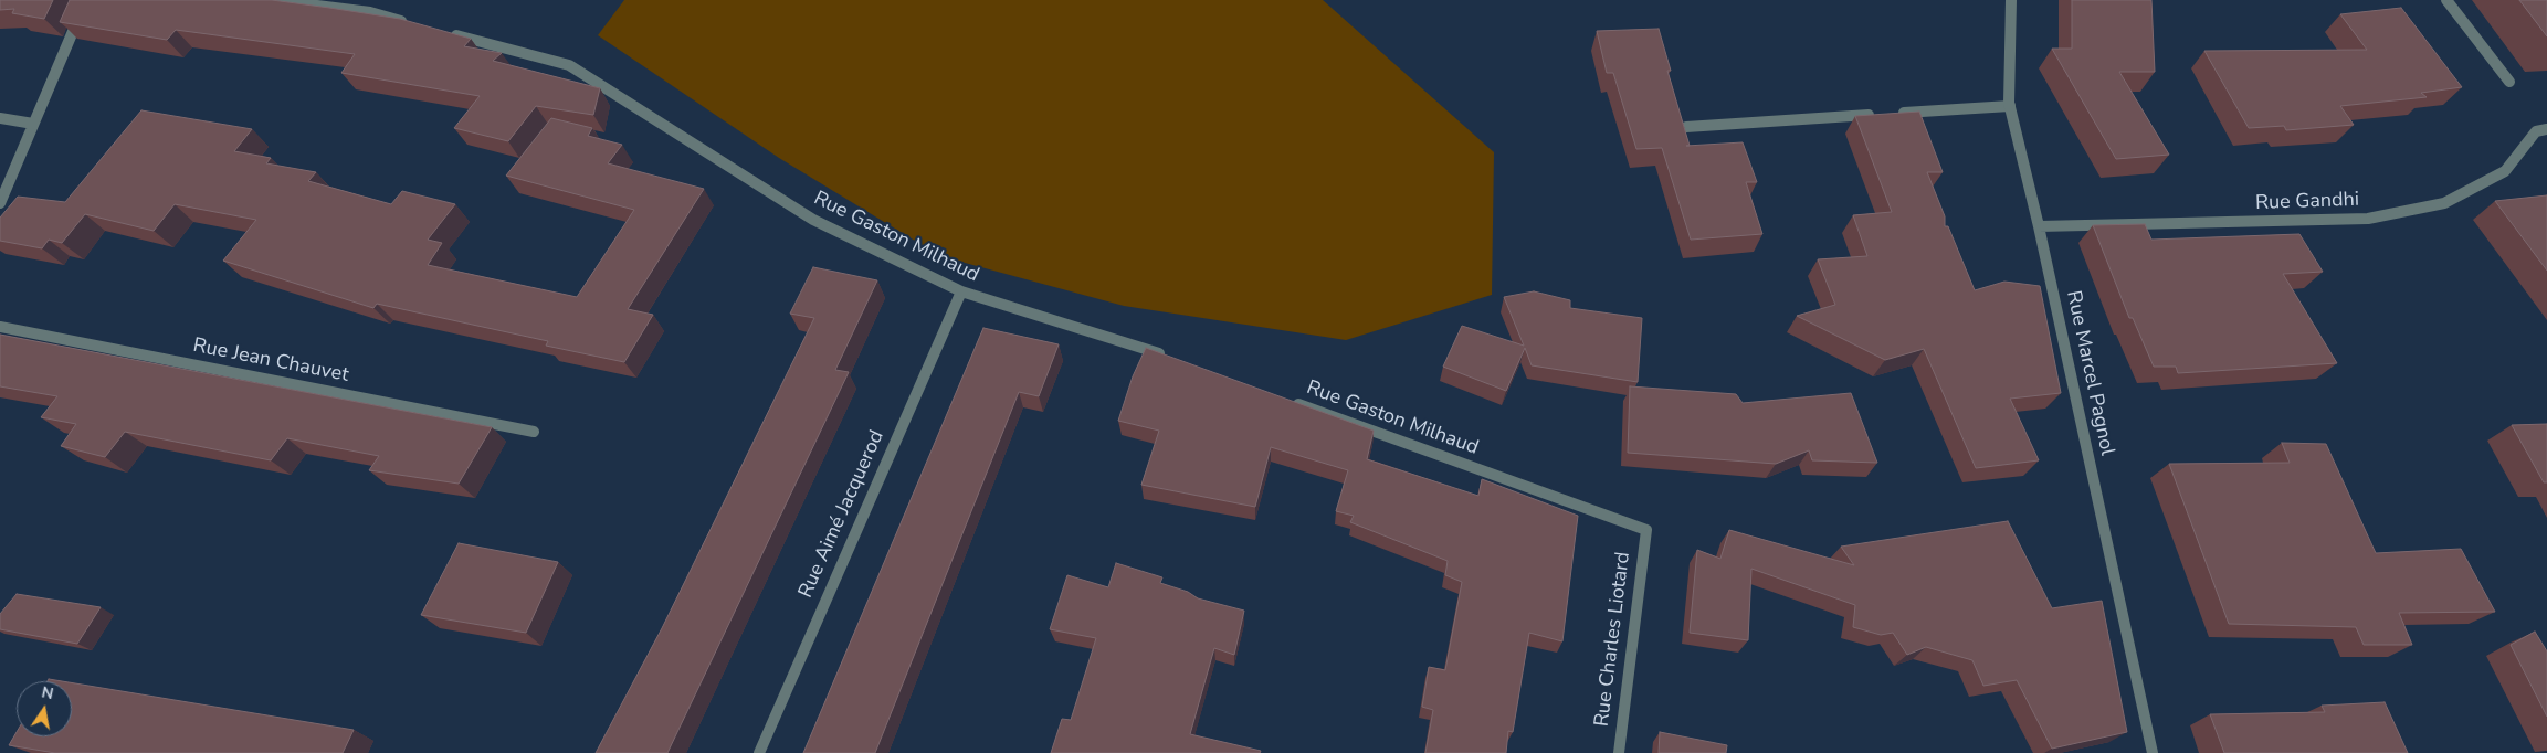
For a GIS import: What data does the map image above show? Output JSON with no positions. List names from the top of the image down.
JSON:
{
  "streets": {
    "street": [
      "Rue Gandhi",
      "Rue Gaston Milhaud",
      "Rue Jean Chauvet",
      "Rue Marcel Pagnol",
      "Rue Aimé Jacquerod",
      "Rue Charles Liotard"
    ]
  },
  "crossings": [
    ["Rue Gandhi", "Rue Marcel Pagnol"],
    ["Rue Gaston Milhaud", "Rue Aimé Jacquerod"],
    ["Rue Gaston Milhaud", "Rue Charles Liotard"]
  ],
  "north": "top"
}
